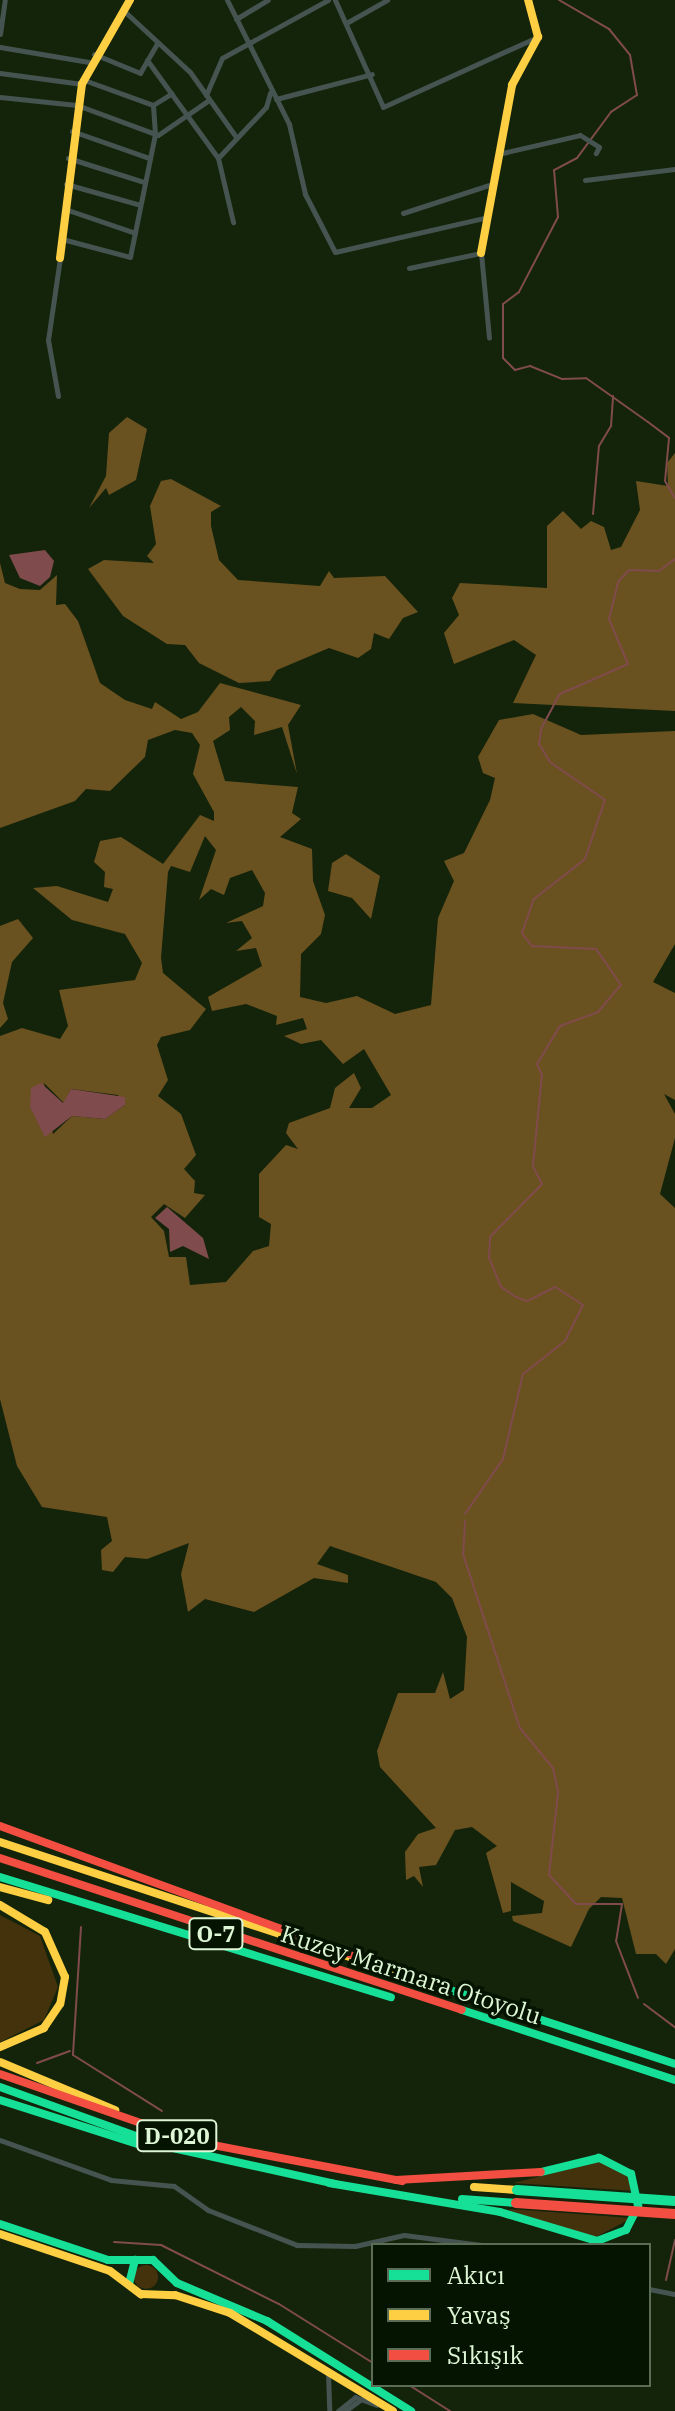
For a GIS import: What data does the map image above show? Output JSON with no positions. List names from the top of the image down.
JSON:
{
  "streets": {
    "main road": ["O-7", "Kuzey Marmara Otoyolu", "D-020"]
  },
  "legend": ["Akıcı", "Yavaş", "Sıkışık"]
}
